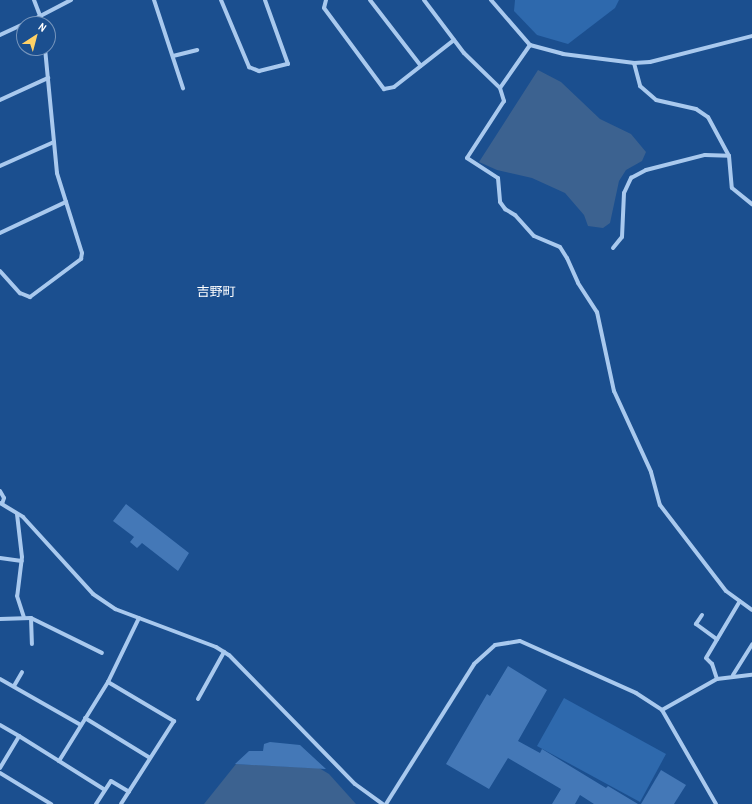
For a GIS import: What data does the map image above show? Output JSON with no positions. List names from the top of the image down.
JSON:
{
  "districts": ["吉野町"],
  "north": "top right"
}
